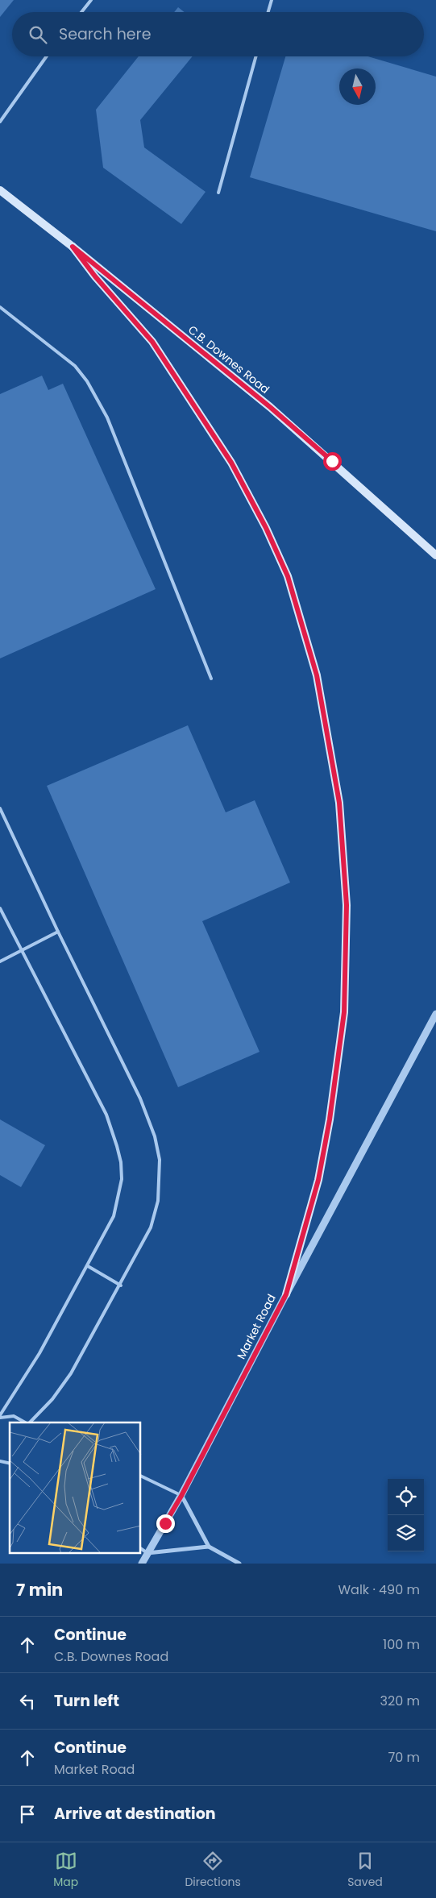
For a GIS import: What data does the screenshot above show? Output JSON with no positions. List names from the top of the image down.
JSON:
{
  "streets": {
    "main road": ["C.B. Downes Road"],
    "street": ["Market Road"]
  },
  "north": "bottom",
  "page": {
    "search": "Search here",
    "heading": ["7 min", "Walk · 490 m"],
    "list": [
      ["Continue", "C.B. Downes Road", "100 m"],
      ["Turn left", "320 m"],
      ["Continue", "Market Road", "70 m"],
      "Arrive at destination"
    ],
    "nav": ["Map", "Directions", "Saved"]
  }
}
